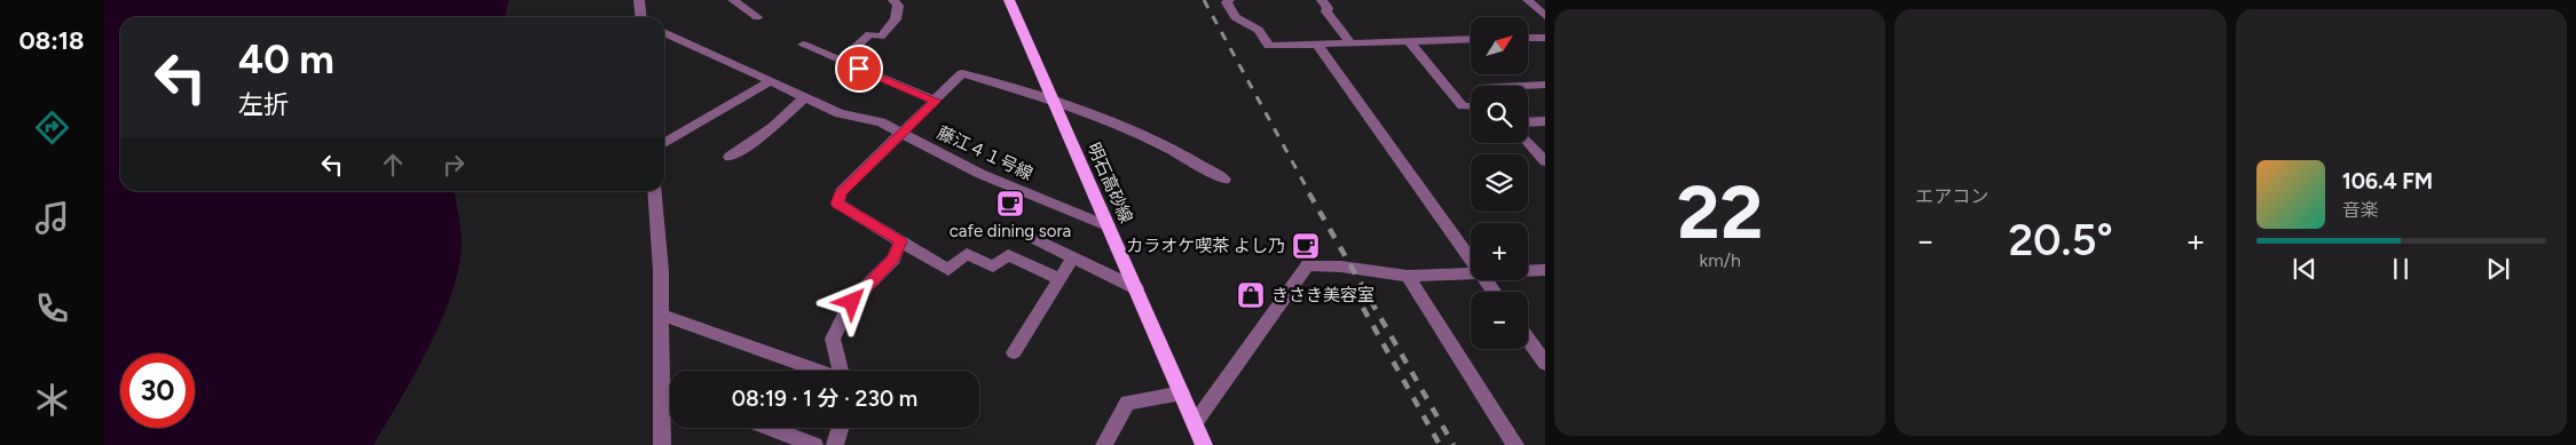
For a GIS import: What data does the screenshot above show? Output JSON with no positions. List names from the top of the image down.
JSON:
{
  "streets": {
    "main road": ["明石高砂線"],
    "street": ["藤江４１号線"]
  },
  "crossings": [
    ["藤江４１号線", "明石高砂線"]
  ],
  "places": {
    "cafe": ["cafe dining sora", "カラオケ喫茶 よし乃"],
    "shop": ["きさき美容室"]
  },
  "north": "top right",
  "page": {
    "tabs": "08:18",
    "tile": [
      ["22", "km/h"],
      "エアコン"
    ],
    "map_buttons": ["+", "−"],
    "turn": ["40 m", "左折"],
    "song": ["106.4 FM", "音楽"],
    "heat": ["−", "20.5°", "+"],
    "limit": "30",
    "trip": "08:19 · 1 分 · 230 m"
  }
}
